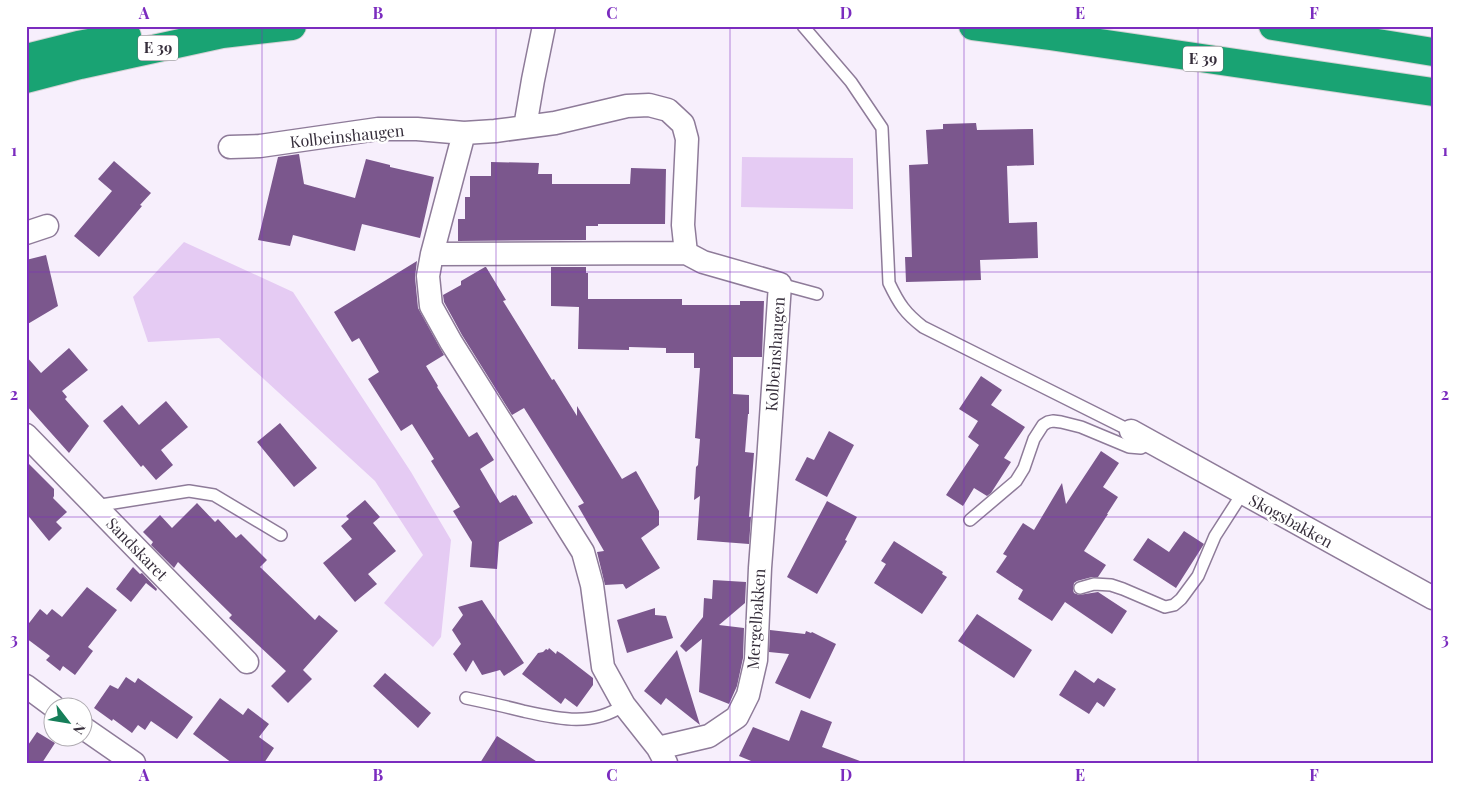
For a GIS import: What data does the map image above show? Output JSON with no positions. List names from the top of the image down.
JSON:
{
  "streets": {
    "highway": ["E 39"],
    "street": [
      "Kolbeinshaugen",
      "Skogsbakken",
      "Sandskaret",
      "Mergelbakken"
    ]
  },
  "crossings": [
    ["Kolbeinshaugen", "Mergelbakken"]
  ],
  "north": "bottom right",
  "grid": {
    "columns": [
      "A",
      "B",
      "C",
      "D",
      "E",
      "F"
    ],
    "rows": ["1", "2", "3"]
  }
}
